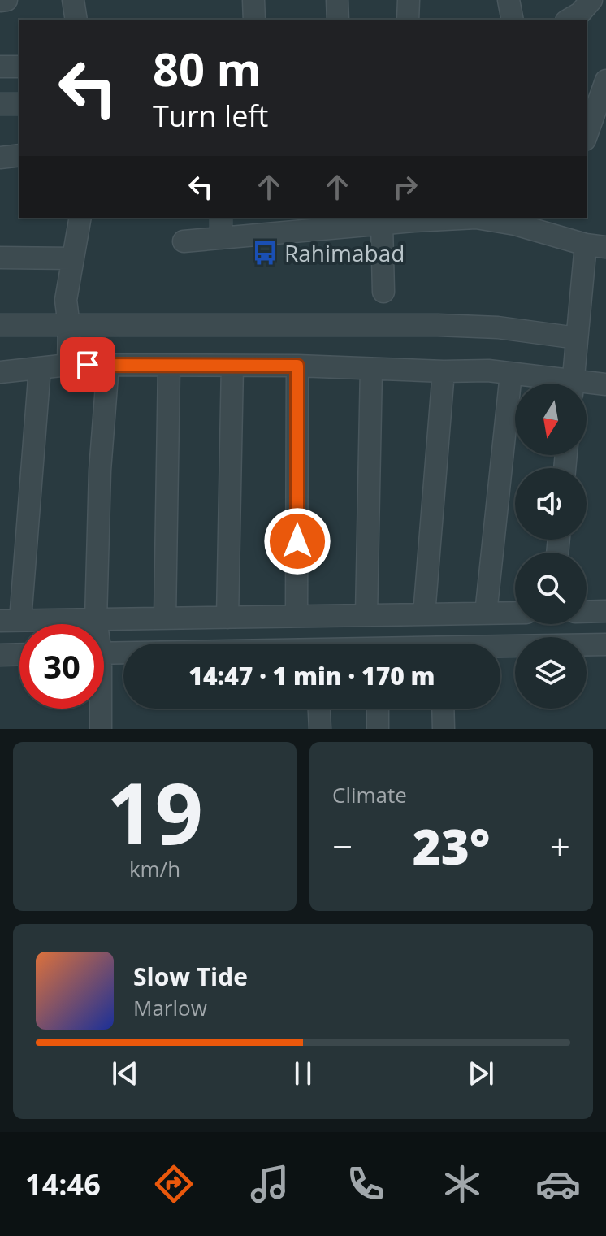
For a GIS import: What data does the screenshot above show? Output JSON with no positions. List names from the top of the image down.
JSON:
{
  "places": {
    "bus stop": ["Rahimabad"]
  },
  "north": "bottom",
  "page": {
    "turn": ["80 m", "Turn left"],
    "limit": "30",
    "trip": "14:47 · 1 min · 170 m",
    "tile": [
      ["19", "km/h"],
      "Climate"
    ],
    "heat": ["−", "23°", "+"],
    "song": ["Slow Tide", "Marlow"],
    "tabs": "14:46"
  }
}
